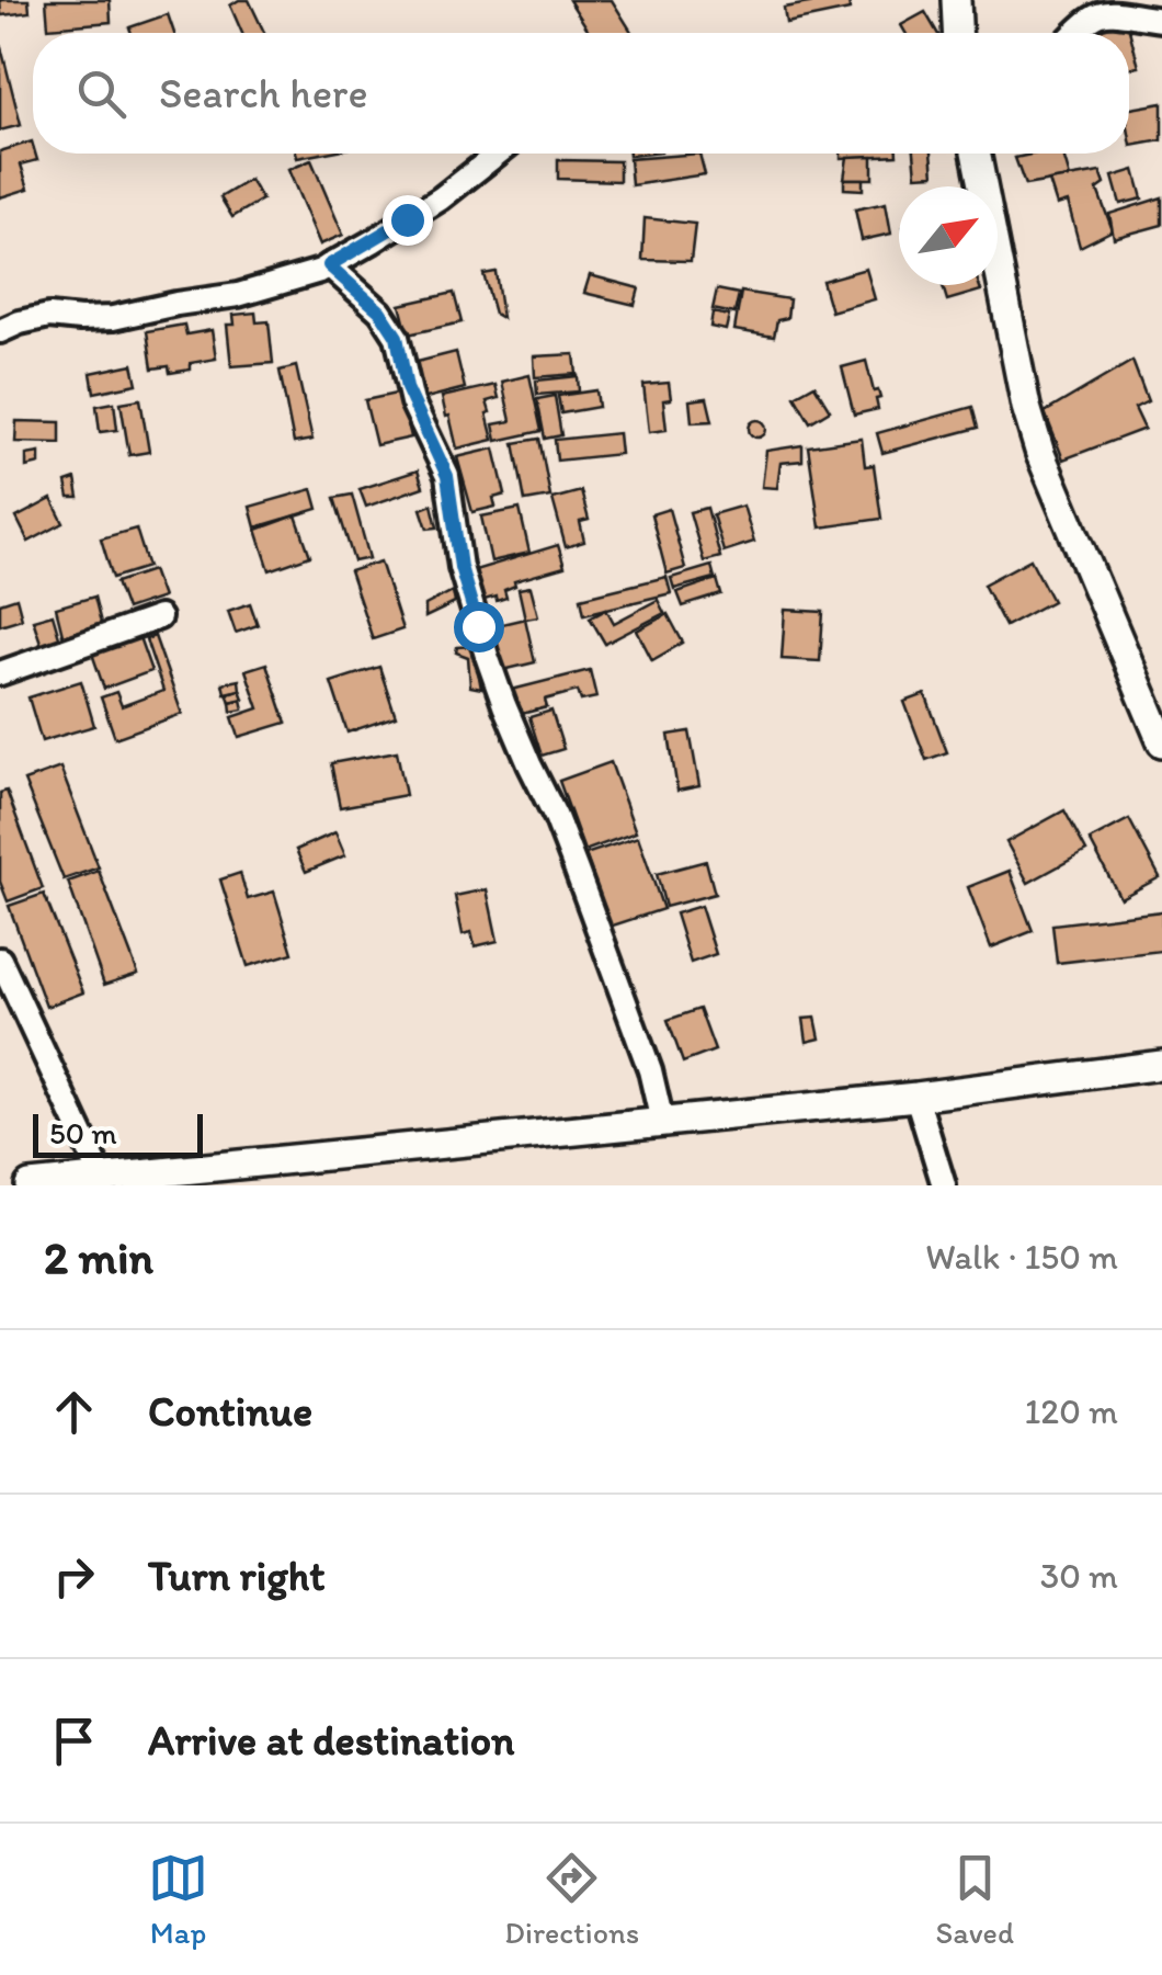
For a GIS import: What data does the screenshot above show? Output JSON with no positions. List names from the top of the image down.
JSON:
{
  "scale_bar": "50 m",
  "north": "top right",
  "page": {
    "search": "Search here",
    "scale": "50 m",
    "heading": ["2 min", "Walk · 150 m"],
    "list": [
      ["Continue", "120 m"],
      ["Turn right", "30 m"],
      "Arrive at destination"
    ],
    "nav": ["Map", "Directions", "Saved"]
  }
}
